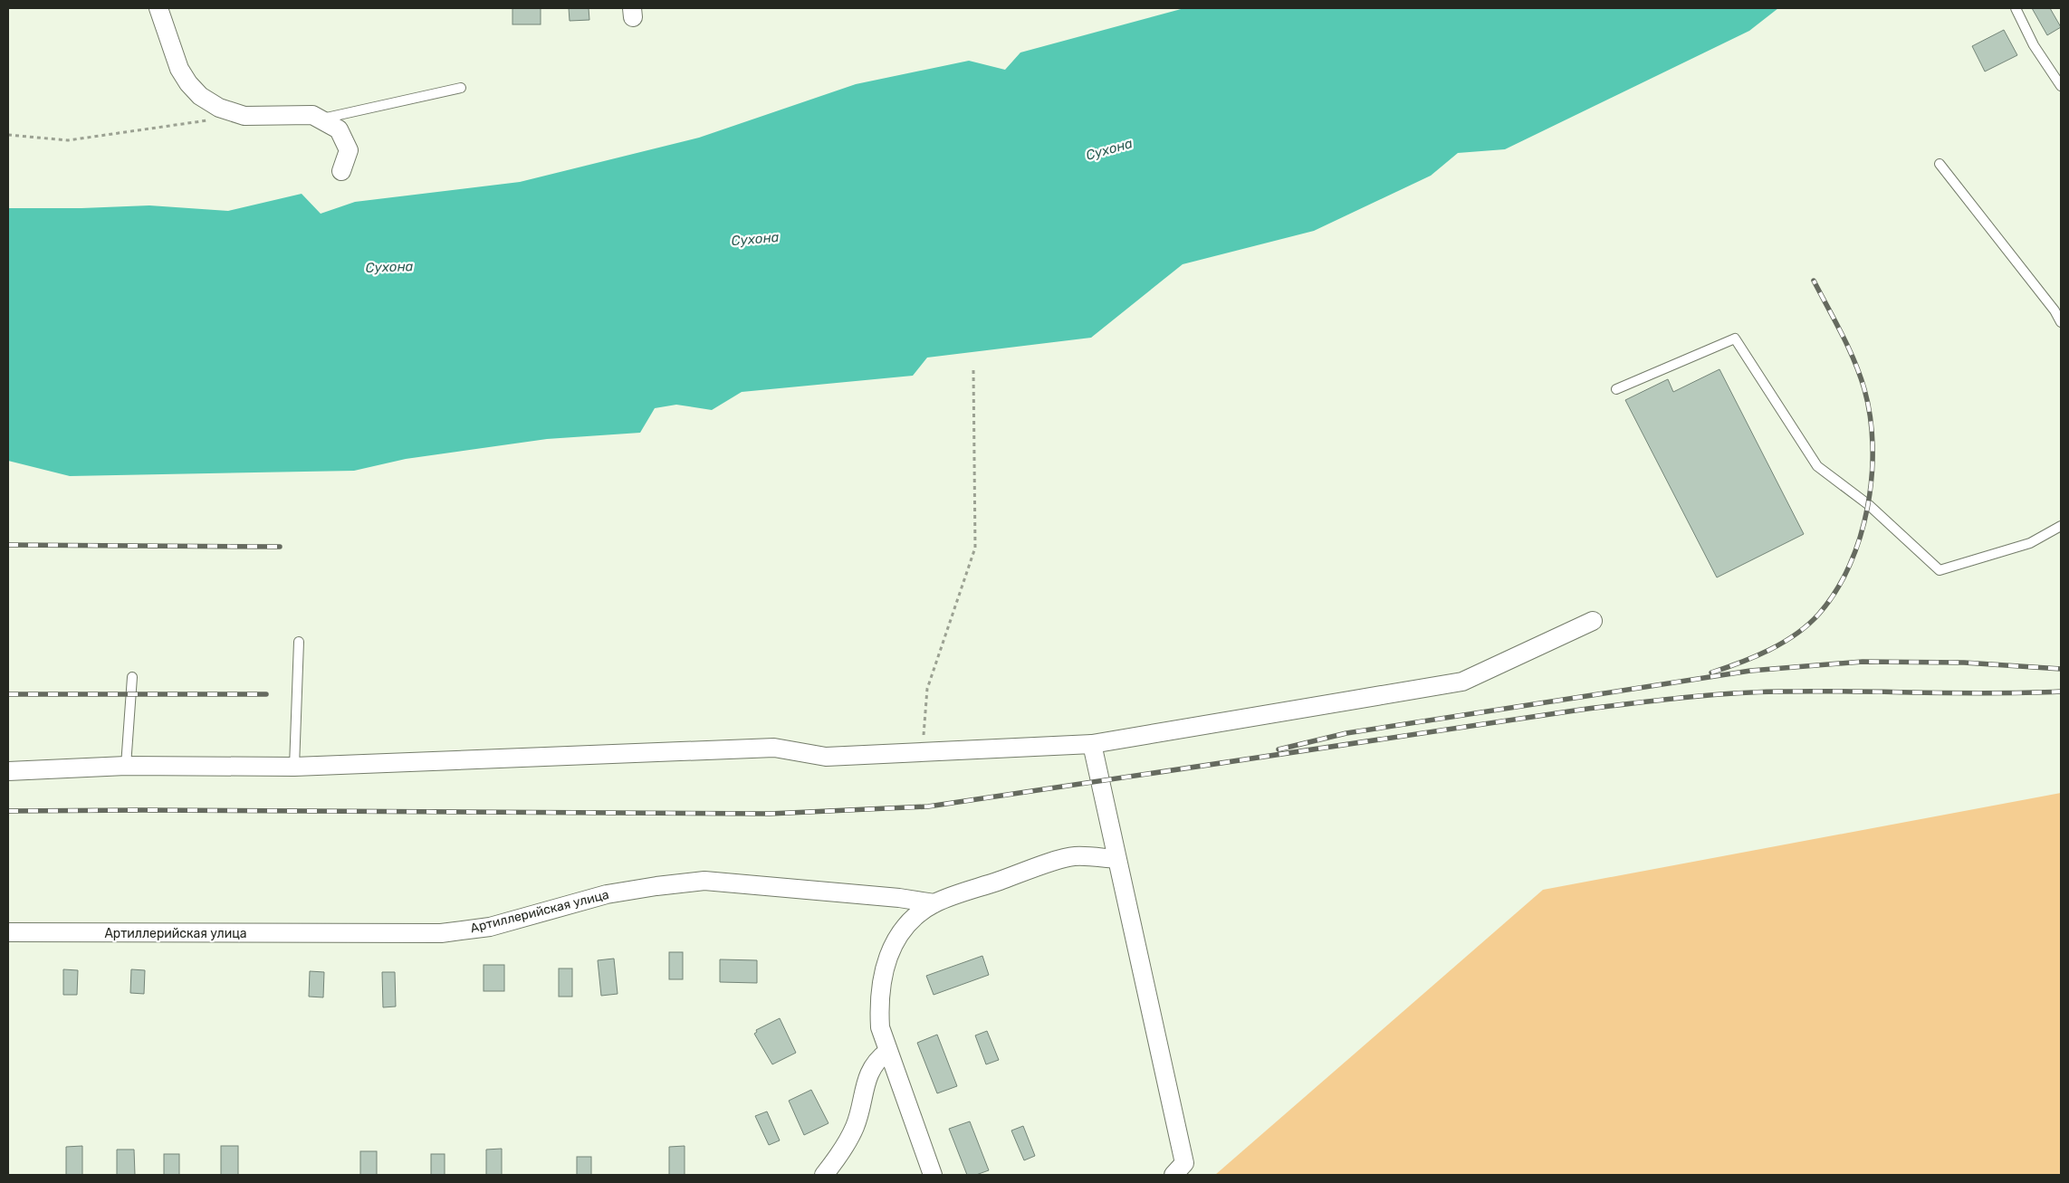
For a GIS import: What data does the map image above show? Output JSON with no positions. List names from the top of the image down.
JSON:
{
  "streets": {
    "street": ["Артиллерийская улица"]
  },
  "water": ["Сухона"]
}
